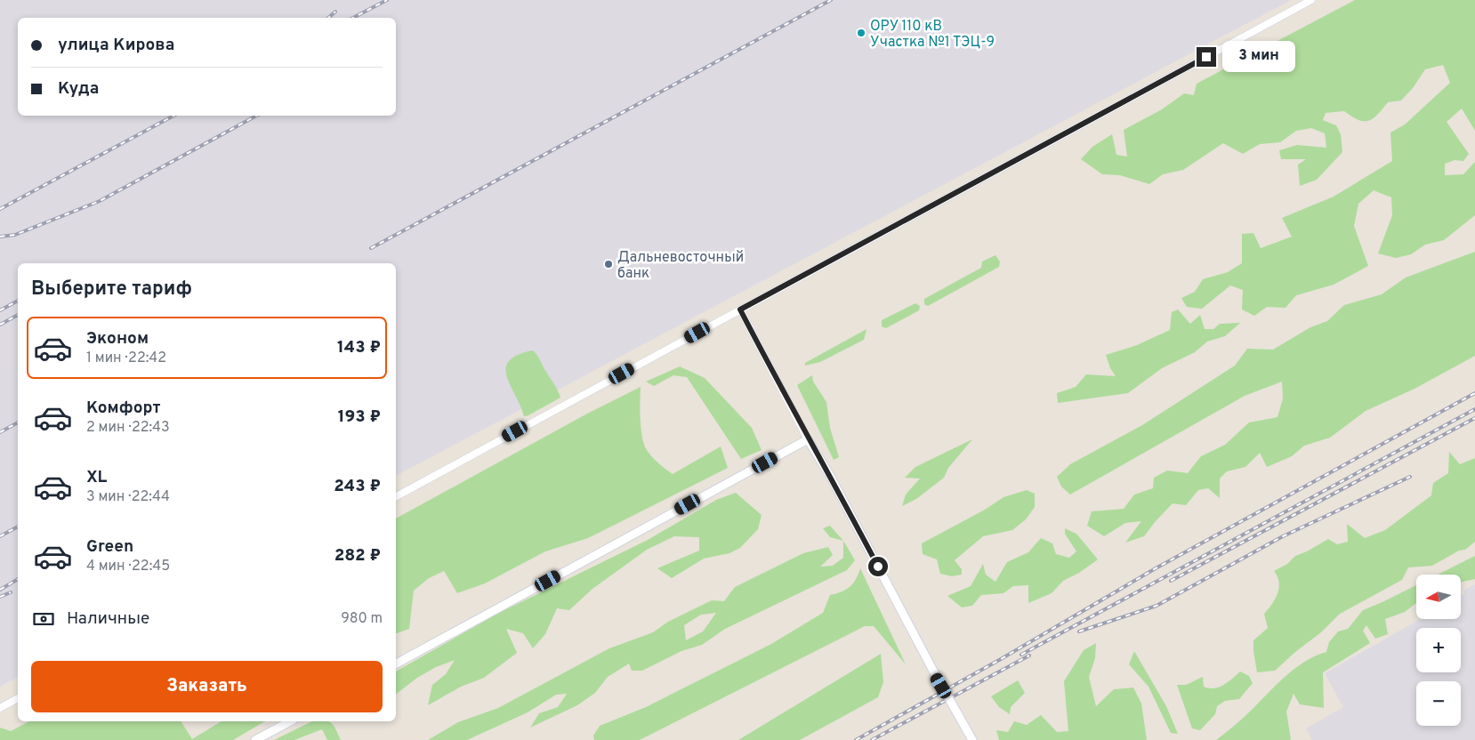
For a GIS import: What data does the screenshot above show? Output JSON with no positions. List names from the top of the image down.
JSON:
{
  "places": ["ОРУ 110 кВ Участка №1 ТЭЦ-9", "Дальневосточный банк"],
  "north": "left",
  "page": {
    "banner": ["улица Кирова", "Куда"],
    "bubble": "3 мин",
    "heading": "Выберите тариф",
    "list": [
      {
        "name": "Эконом",
        "note": "1 мин · 22:42",
        "value": "143 ₽"
      },
      {
        "name": "Комфорт",
        "note": "2 мин · 22:43",
        "value": "193 ₽"
      },
      {
        "name": "XL",
        "note": "3 мин · 22:44",
        "value": "243 ₽"
      },
      {
        "name": "Green",
        "note": "4 мин · 22:45",
        "value": "282 ₽"
      }
    ],
    "map_buttons": ["+", "−"],
    "pay": ["Наличные", "980 m"],
    "buttons": "Заказать"
  }
}
